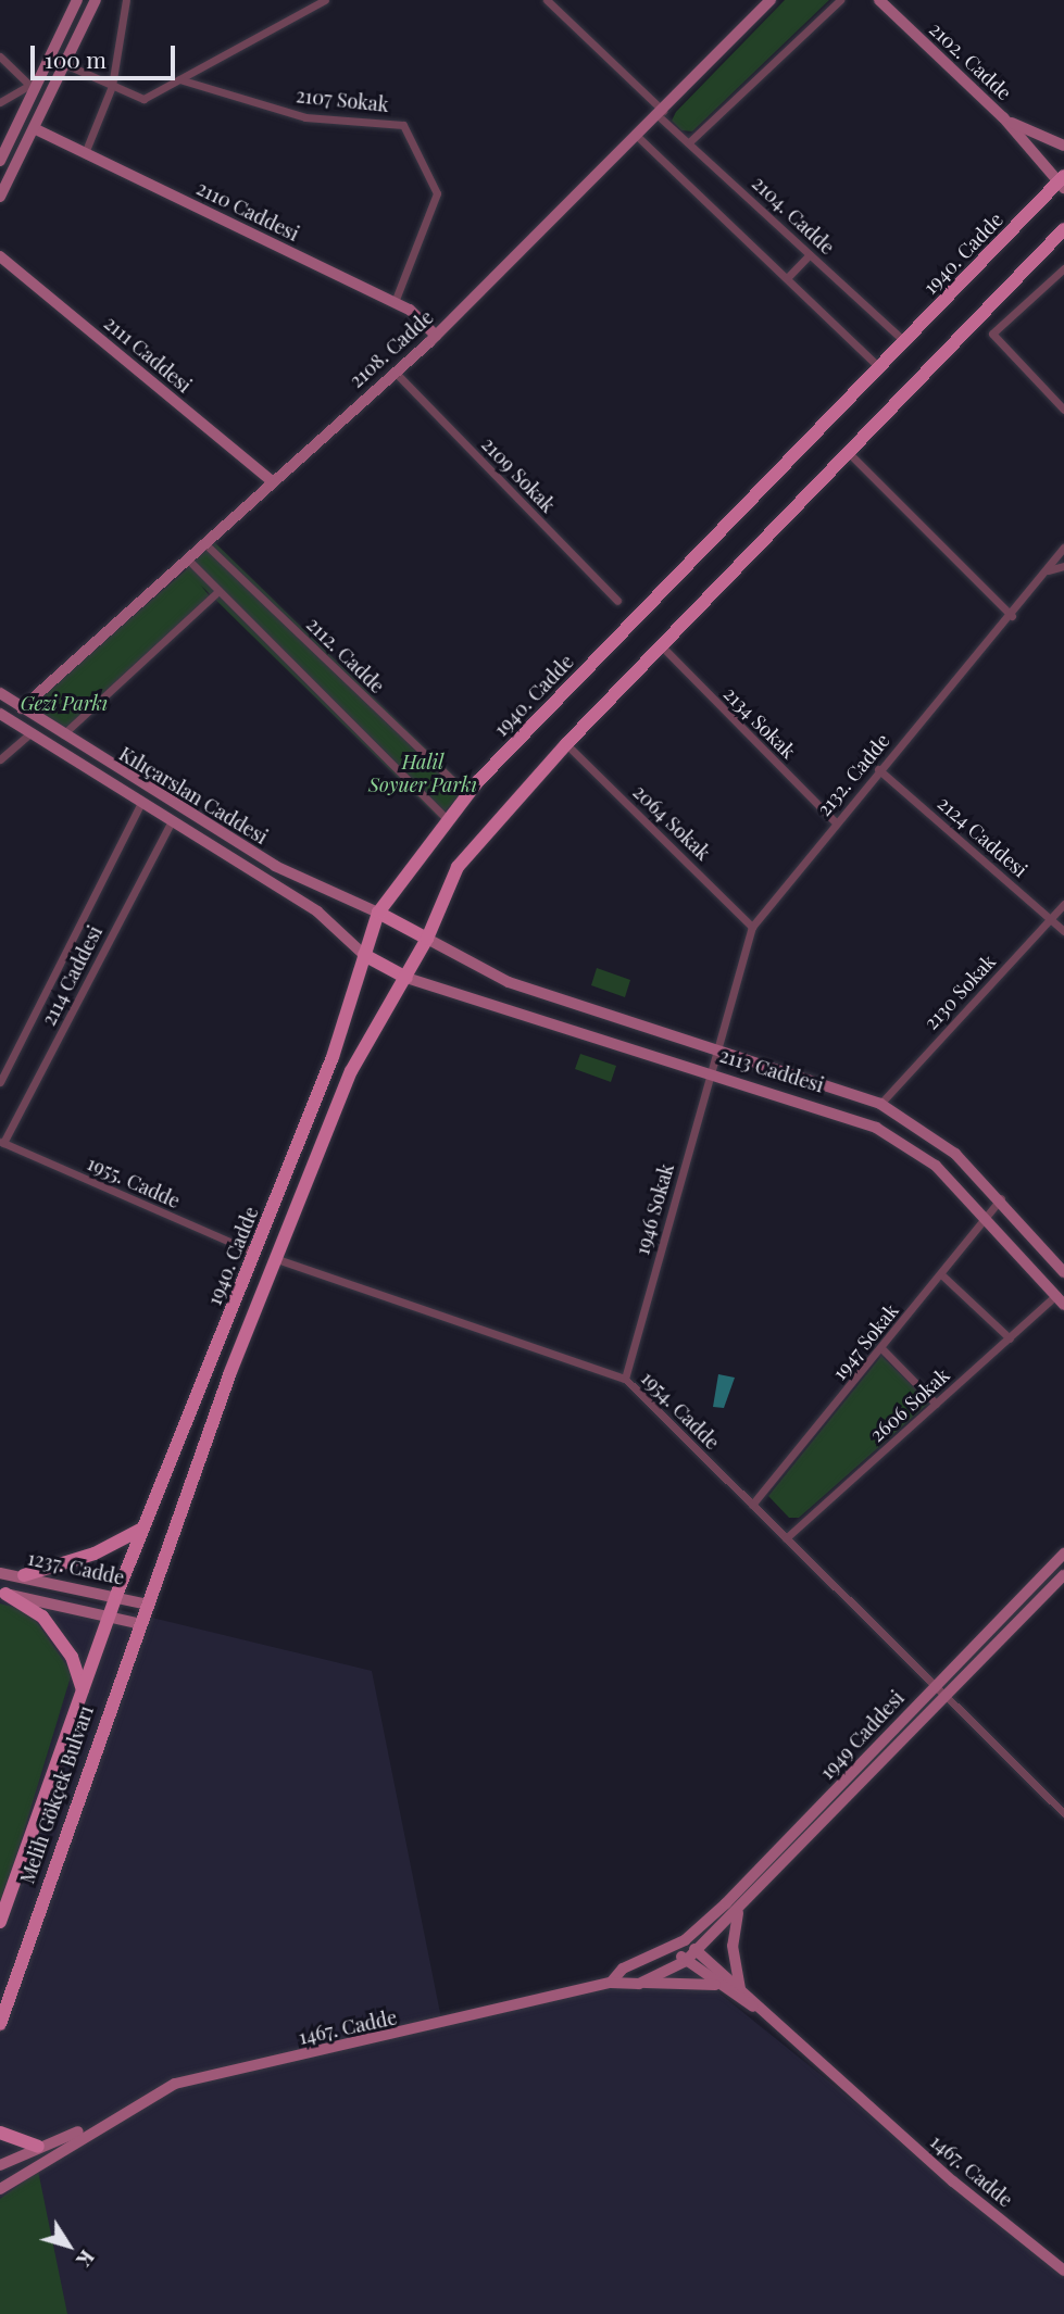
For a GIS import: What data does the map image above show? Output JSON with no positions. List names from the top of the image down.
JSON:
{
  "streets": {
    "main road": ["1940. Cadde", "Melih Gökçek Bulvarı"],
    "street": [
      "2102. Cadde",
      "2107 Sokak",
      "2110 Caddesi",
      "2104. Cadde",
      "2108. Cadde",
      "2111 Caddesi",
      "2109 Sokak",
      "2112. Cadde",
      "2134 Sokak",
      "2132. Cadde",
      "Kılıçarslan Caddesi",
      "2064 Sokak",
      "2124 Caddesi",
      "2114 Caddesi",
      "2130 Sokak",
      "2113 Caddesi",
      "1955. Cadde",
      "1946 Sokak",
      "1947 Sokak",
      "2606 Sokak",
      "1954. Cadde",
      "1237. Cadde",
      "1949 Caddesi",
      "1467. Cadde"
    ]
  },
  "crossings": [
    ["2102. Cadde", "1940. Cadde"],
    ["2107 Sokak", "2110 Caddesi"],
    ["2110 Caddesi", "2108. Cadde"],
    ["2104. Cadde", "1940. Cadde"],
    ["2104. Cadde", "2108. Cadde"],
    ["1940. Cadde", "2112. Cadde"],
    ["1940. Cadde", "Kılıçarslan Caddesi"],
    ["1940. Cadde", "1955. Cadde"],
    ["1940. Cadde", "1237. Cadde"],
    ["1940. Cadde", "Melih Gökçek Bulvarı"],
    ["2108. Cadde", "2111 Caddesi"],
    ["2108. Cadde", "2109 Sokak"],
    ["2108. Cadde", "2112. Cadde"],
    ["2108. Cadde", "Kılıçarslan Caddesi"],
    ["2134 Sokak", "2132. Cadde"],
    ["2132. Cadde", "2064 Sokak"],
    ["2132. Cadde", "2124 Caddesi"],
    ["2132. Cadde", "2113 Caddesi"],
    ["2132. Cadde", "1946 Sokak"],
    ["Kılıçarslan Caddesi", "2114 Caddesi"],
    ["2124 Caddesi", "2130 Sokak"],
    ["2114 Caddesi", "1955. Cadde"],
    ["2130 Sokak", "2113 Caddesi"],
    ["2113 Caddesi", "1946 Sokak"],
    ["2113 Caddesi", "1947 Sokak"],
    ["2113 Caddesi", "2606 Sokak"],
    ["1946 Sokak", "1954. Cadde"],
    ["1947 Sokak", "1954. Cadde"],
    ["2606 Sokak", "1954. Cadde"],
    ["1954. Cadde", "1949 Caddesi"],
    ["1237. Cadde", "Melih Gökçek Bulvarı"],
    ["1949 Caddesi", "1467. Cadde"]
  ],
  "parks": ["Gezi Parkı", "Halil Soyuer Parkı"],
  "scale_bar": "100 m",
  "north": "bottom right"
}
